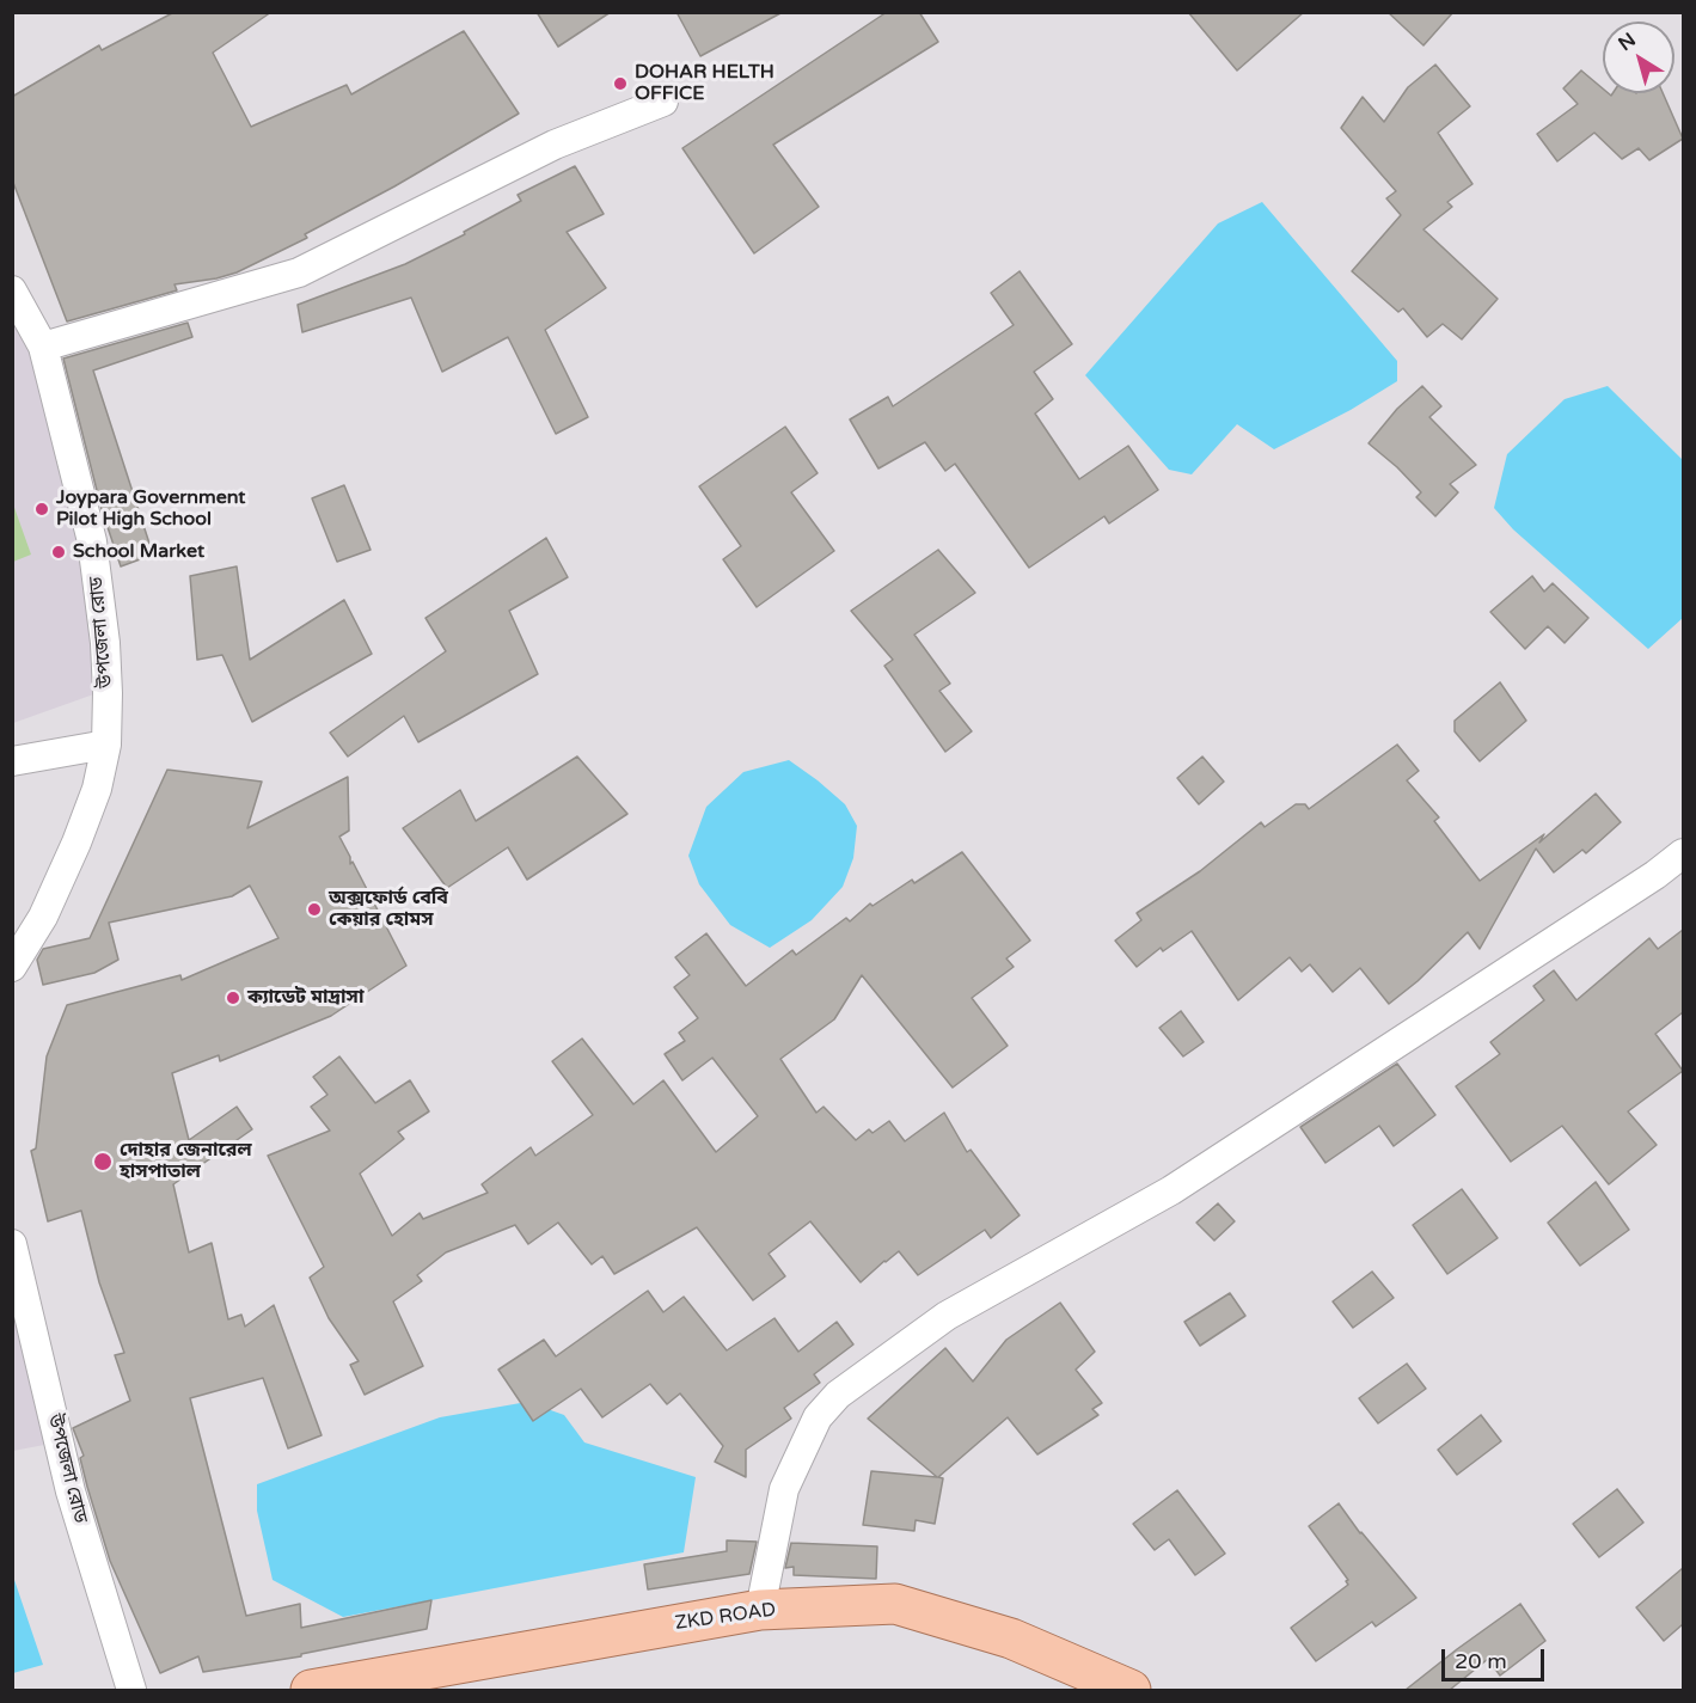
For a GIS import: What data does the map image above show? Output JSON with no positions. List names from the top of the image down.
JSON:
{
  "streets": {
    "main road": ["ZKD ROAD"],
    "street": ["উপজেলা রোড"]
  },
  "places": [
    "DOHAR HELTH OFFICE",
    "Joypara Government Pilot High School",
    "School Market",
    "অক্সফোর্ড বেবি কেয়ার হোমস",
    "ক্যাডেট মাদ্রাসা",
    "দোহার জেনারেল হাসপাতাল"
  ],
  "scale_bar": "20 m",
  "north": "top left"
}
